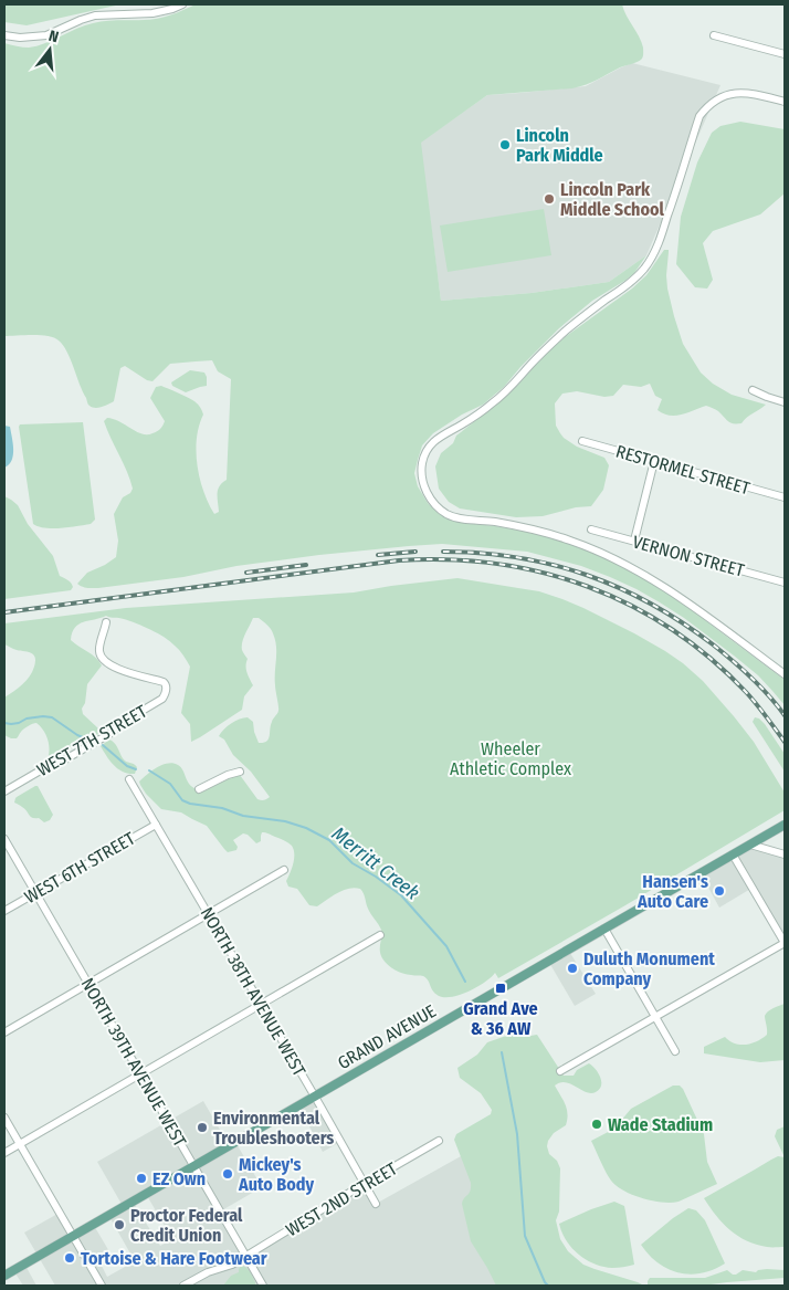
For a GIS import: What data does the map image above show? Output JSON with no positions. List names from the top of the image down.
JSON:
{
  "streets": {
    "main road": ["GRAND AVENUE"],
    "street": [
      "RESTORMEL STREET",
      "VERNON STREET",
      "WEST 7TH STREET",
      "WEST 6TH STREET",
      "NORTH 38TH AVENUE WEST",
      "NORTH 39TH AVENUE WEST",
      "WEST 2ND STREET"
    ]
  },
  "crossings": [
    ["WEST 6TH STREET", "NORTH 38TH AVENUE WEST"],
    ["WEST 6TH STREET", "NORTH 39TH AVENUE WEST"],
    ["NORTH 38TH AVENUE WEST", "GRAND AVENUE"],
    ["NORTH 38TH AVENUE WEST", "WEST 2ND STREET"],
    ["GRAND AVENUE", "NORTH 39TH AVENUE WEST"],
    ["NORTH 39TH AVENUE WEST", "WEST 2ND STREET"]
  ],
  "water": ["Merritt Creek"],
  "parks": ["Wheeler Athletic Complex"],
  "places": {
    "other": [
      "Lincoln Park Middle",
      "Lincoln Park Middle School",
      "Hansen's Auto Care",
      "Duluth Monument Company",
      "Wade Stadium",
      "Environmental Troubleshooters",
      "Mickey's Auto Body",
      "EZ Own",
      "Proctor Federal Credit Union",
      "Tortoise & Hare Footwear"
    ],
    "transit": ["Grand Ave & 36 AW"]
  },
  "north": "top"
}
